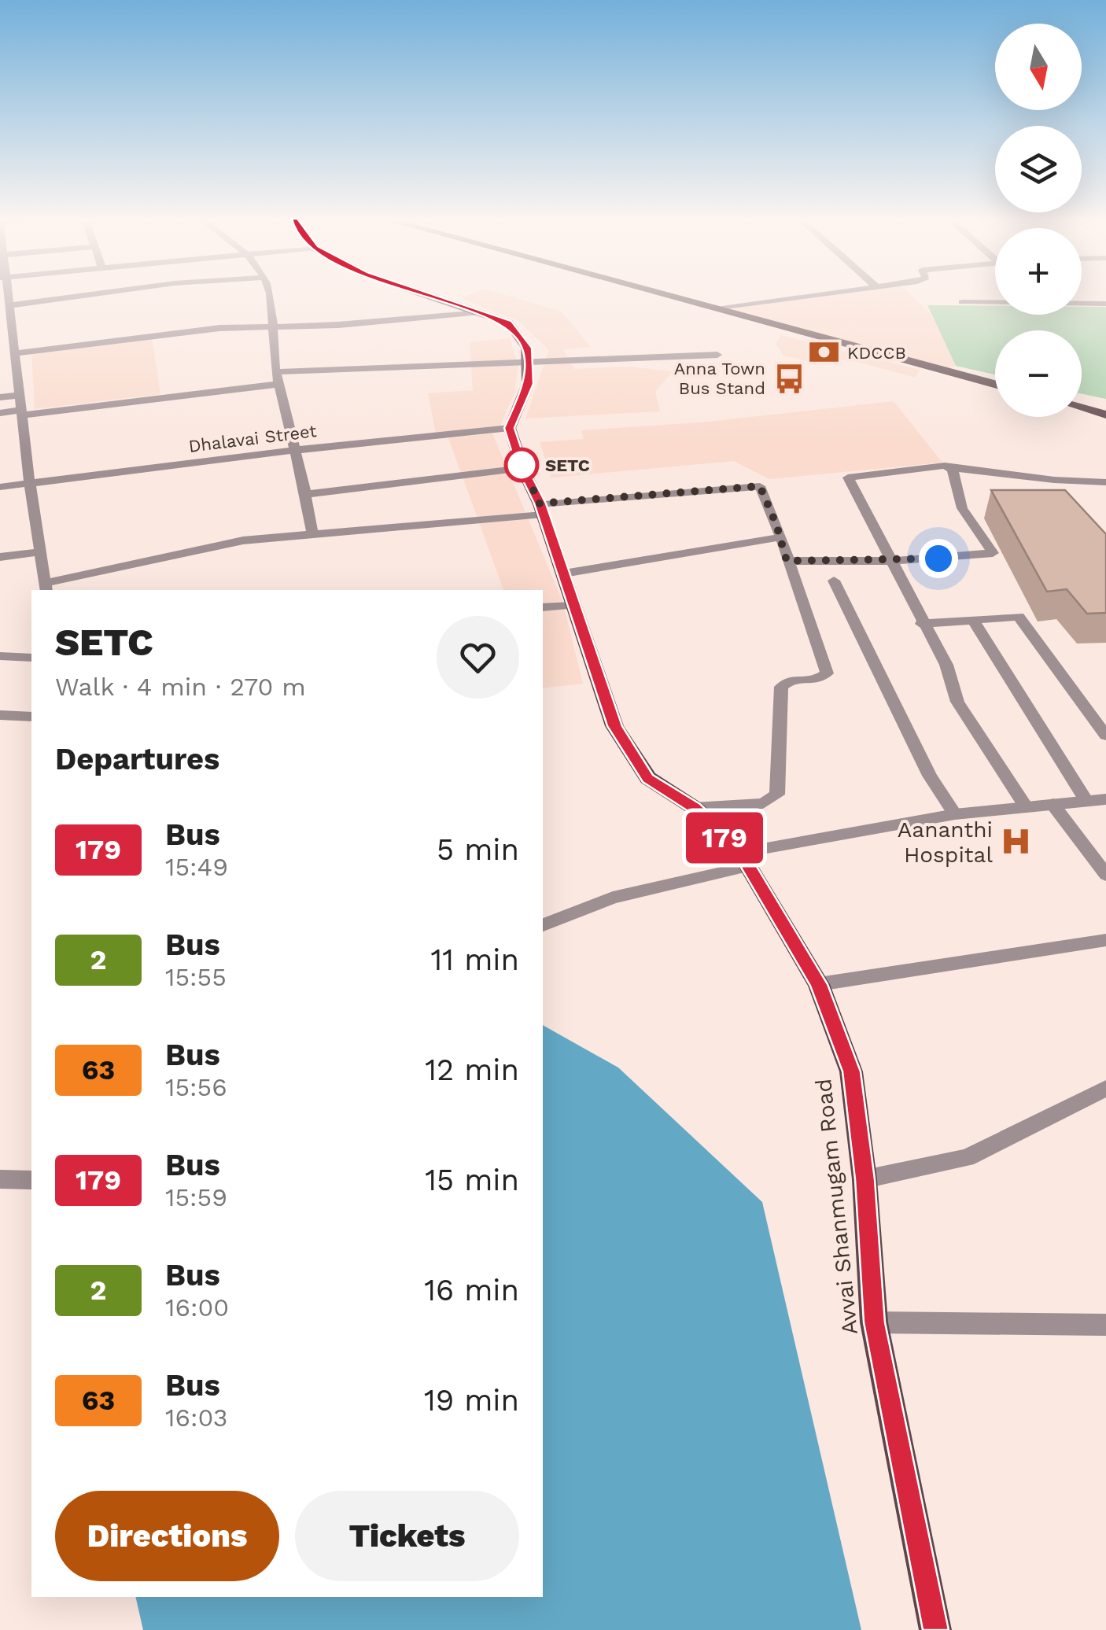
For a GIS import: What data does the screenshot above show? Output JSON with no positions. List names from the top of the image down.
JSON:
{
  "streets": {
    "main road": ["Avvai Shanmugam Road"],
    "street": ["Dhalavai Street"]
  },
  "crossings": [
    ["Dhalavai Street", "Avvai Shanmugam Road"]
  ],
  "places": {
    "bank": ["KDCCB"],
    "bus stop": ["Anna Town Bus Stand"],
    "other": ["SETC"],
    "hospital": ["Aananthi Hospital"]
  },
  "lines": ["bus line 179"],
  "north": "bottom",
  "page": {
    "on_map": "179",
    "map_buttons": ["+", "−"],
    "heading": [
      ["SETC", "Walk · 4 min · 270 m"],
      "Departures"
    ],
    "list": [
      {
        "mark": "179",
        "name": "Bus",
        "note": "15:49",
        "value": "5 min"
      },
      {
        "mark": "2",
        "name": "Bus",
        "note": "15:55",
        "value": "11 min"
      },
      {
        "mark": "63",
        "name": "Bus",
        "note": "15:56",
        "value": "12 min"
      },
      {
        "mark": "179",
        "name": "Bus",
        "note": "15:59",
        "value": "15 min"
      },
      {
        "mark": "2",
        "name": "Bus",
        "note": "16:00",
        "value": "16 min"
      },
      {
        "mark": "63",
        "name": "Bus",
        "note": "16:03",
        "value": "19 min"
      }
    ],
    "buttons": ["Directions", "Tickets"]
  }
}
